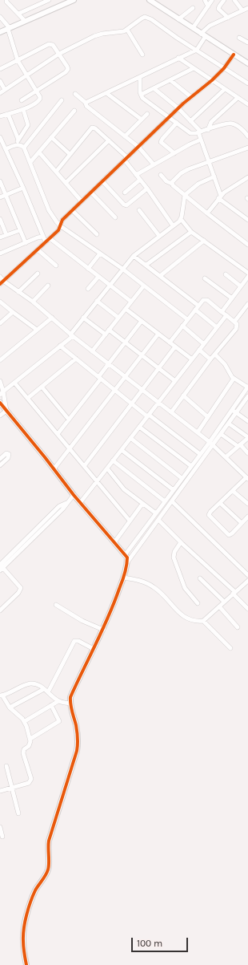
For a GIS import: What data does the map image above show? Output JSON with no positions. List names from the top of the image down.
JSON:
{
  "scale_bar": "100 m"
}
